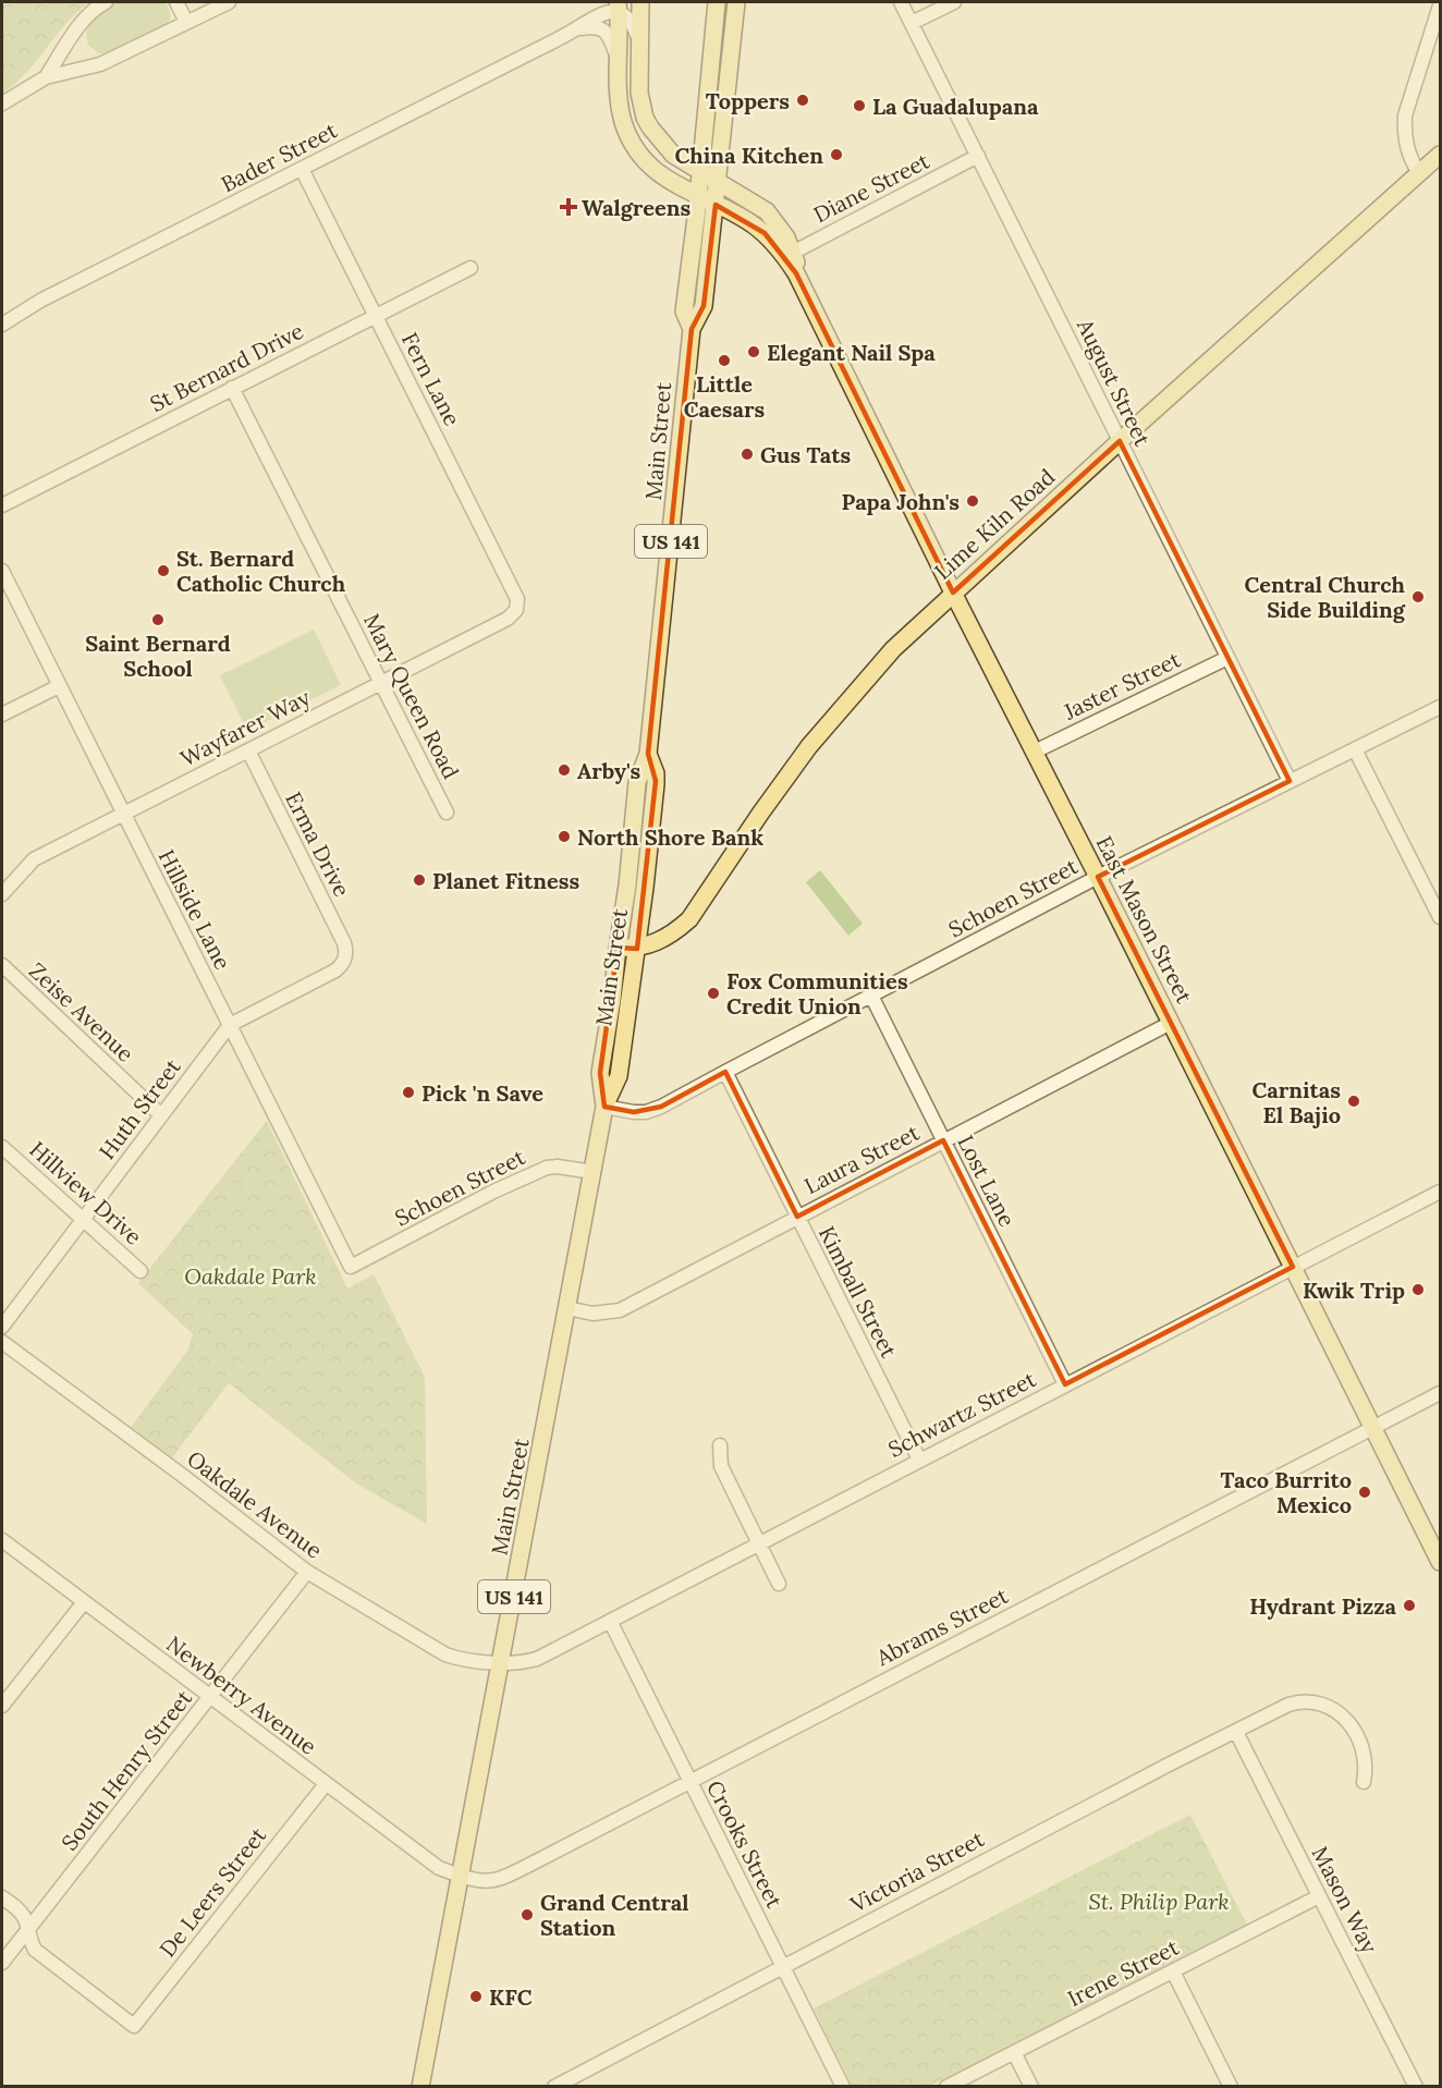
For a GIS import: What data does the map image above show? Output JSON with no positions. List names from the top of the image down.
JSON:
{
  "streets": {
    "main road": [
      "Main Street",
      "Lime Kiln Road",
      "US 141",
      "East Mason Street"
    ],
    "street": [
      "Bader Street",
      "Diane Street",
      "St Bernard Drive",
      "Fern Lane",
      "August Street",
      "Jaster Street",
      "Mary Queen Road",
      "Wayfarer Way",
      "Erma Drive",
      "Schoen Street",
      "Hillside Lane",
      "Zeise Avenue",
      "Huth Street",
      "Laura Street",
      "Lost Lane",
      "Hillview Drive",
      "Kimball Street",
      "Schwartz Street",
      "Oakdale Avenue",
      "Abrams Street",
      "Newberry Avenue",
      "South Henry Street",
      "Crooks Street",
      "Victoria Street",
      "De Leers Street",
      "Mason Way",
      "Irene Street"
    ]
  },
  "crossings": [
    ["Bader Street", "Fern Lane"],
    ["Bader Street", "East Mason Street"],
    ["Diane Street", "August Street"],
    ["Diane Street", "East Mason Street"],
    ["St Bernard Drive", "Fern Lane"],
    ["St Bernard Drive", "Mary Queen Road"],
    ["Fern Lane", "Wayfarer Way"],
    ["August Street", "Lime Kiln Road"],
    ["August Street", "Jaster Street"],
    ["August Street", "Schoen Street"],
    ["Main Street", "Lime Kiln Road"],
    ["Main Street", "Schoen Street"],
    ["Main Street", "East Mason Street"],
    ["Main Street", "Laura Street"],
    ["Main Street", "Schwartz Street"],
    ["Main Street", "Oakdale Avenue"],
    ["Main Street", "Abrams Street"],
    ["Main Street", "Newberry Avenue"],
    ["Lime Kiln Road", "East Mason Street"],
    ["Jaster Street", "East Mason Street"],
    ["Mary Queen Road", "Wayfarer Way"],
    ["Wayfarer Way", "Erma Drive"],
    ["Wayfarer Way", "Hillside Lane"],
    ["Erma Drive", "Huth Street"],
    ["Schoen Street", "Hillside Lane"],
    ["Schoen Street", "East Mason Street"],
    ["Schoen Street", "Lost Lane"],
    ["Schoen Street", "Kimball Street"],
    ["Hillside Lane", "Huth Street"],
    ["East Mason Street", "Laura Street"],
    ["East Mason Street", "Schwartz Street"],
    ["East Mason Street", "Abrams Street"],
    ["Zeise Avenue", "Huth Street"],
    ["Huth Street", "Hillview Drive"],
    ["Laura Street", "Lost Lane"],
    ["Laura Street", "Kimball Street"],
    ["Lost Lane", "Schwartz Street"],
    ["Kimball Street", "Schwartz Street"],
    ["Schwartz Street", "Oakdale Avenue"],
    ["Schwartz Street", "Crooks Street"],
    ["Oakdale Avenue", "South Henry Street"],
    ["Abrams Street", "Newberry Avenue"],
    ["Abrams Street", "Crooks Street"],
    ["Newberry Avenue", "South Henry Street"],
    ["Newberry Avenue", "De Leers Street"],
    ["South Henry Street", "De Leers Street"],
    ["Crooks Street", "Victoria Street"],
    ["Victoria Street", "Mason Way"],
    ["Mason Way", "Irene Street"]
  ],
  "parks": ["Oakdale Park", "St. Philip Park"],
  "places": {
    "other": [
      "Toppers",
      "La Guadalupana",
      "China Kitchen",
      "Elegant Nail Spa",
      "Little Caesars",
      "Gus Tats",
      "Papa John's",
      "St. Bernard Catholic Church",
      "Central Church Side Building",
      "Saint Bernard School",
      "Arby's",
      "North Shore Bank",
      "Planet Fitness",
      "Fox Communities Credit Union",
      "Pick 'n Save",
      "Carnitas El Bajio",
      "Kwik Trip",
      "Taco Burrito Mexico",
      "Hydrant Pizza",
      "Grand Central Station",
      "KFC"
    ],
    "health": ["Walgreens"]
  }
}
